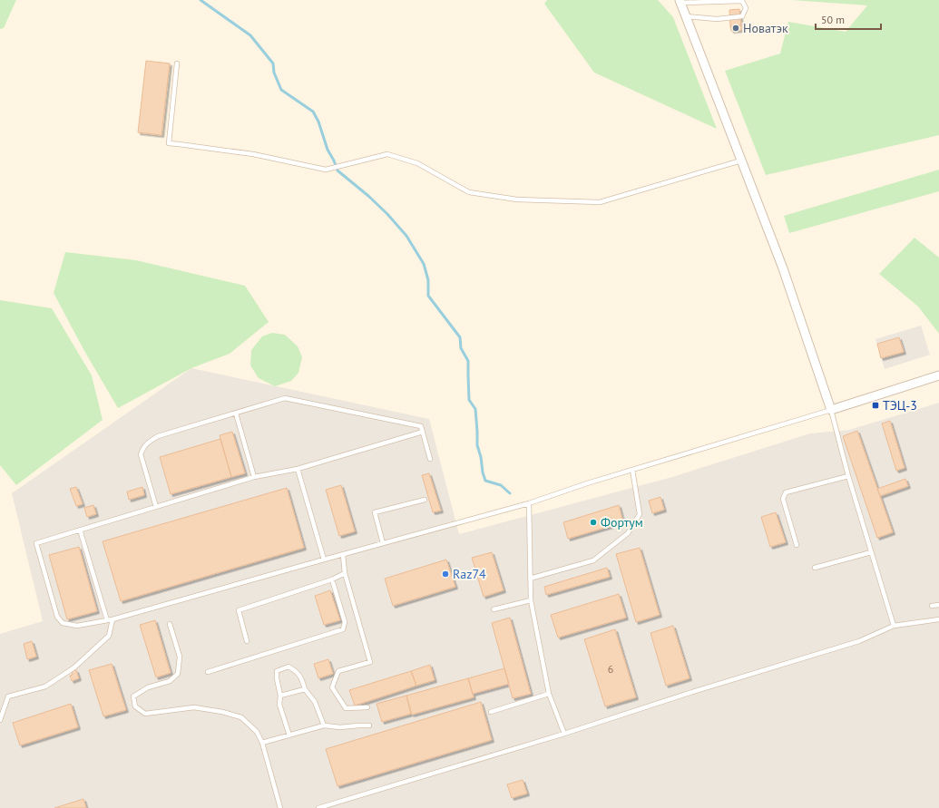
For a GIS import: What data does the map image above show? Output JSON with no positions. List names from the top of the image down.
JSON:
{
  "places": {
    "other": ["Новатэк", "Фортум", "Raz74"],
    "transit": ["ТЭЦ-3"]
  },
  "house_numbers": ["6"],
  "scale_bar": "50 m"
}
